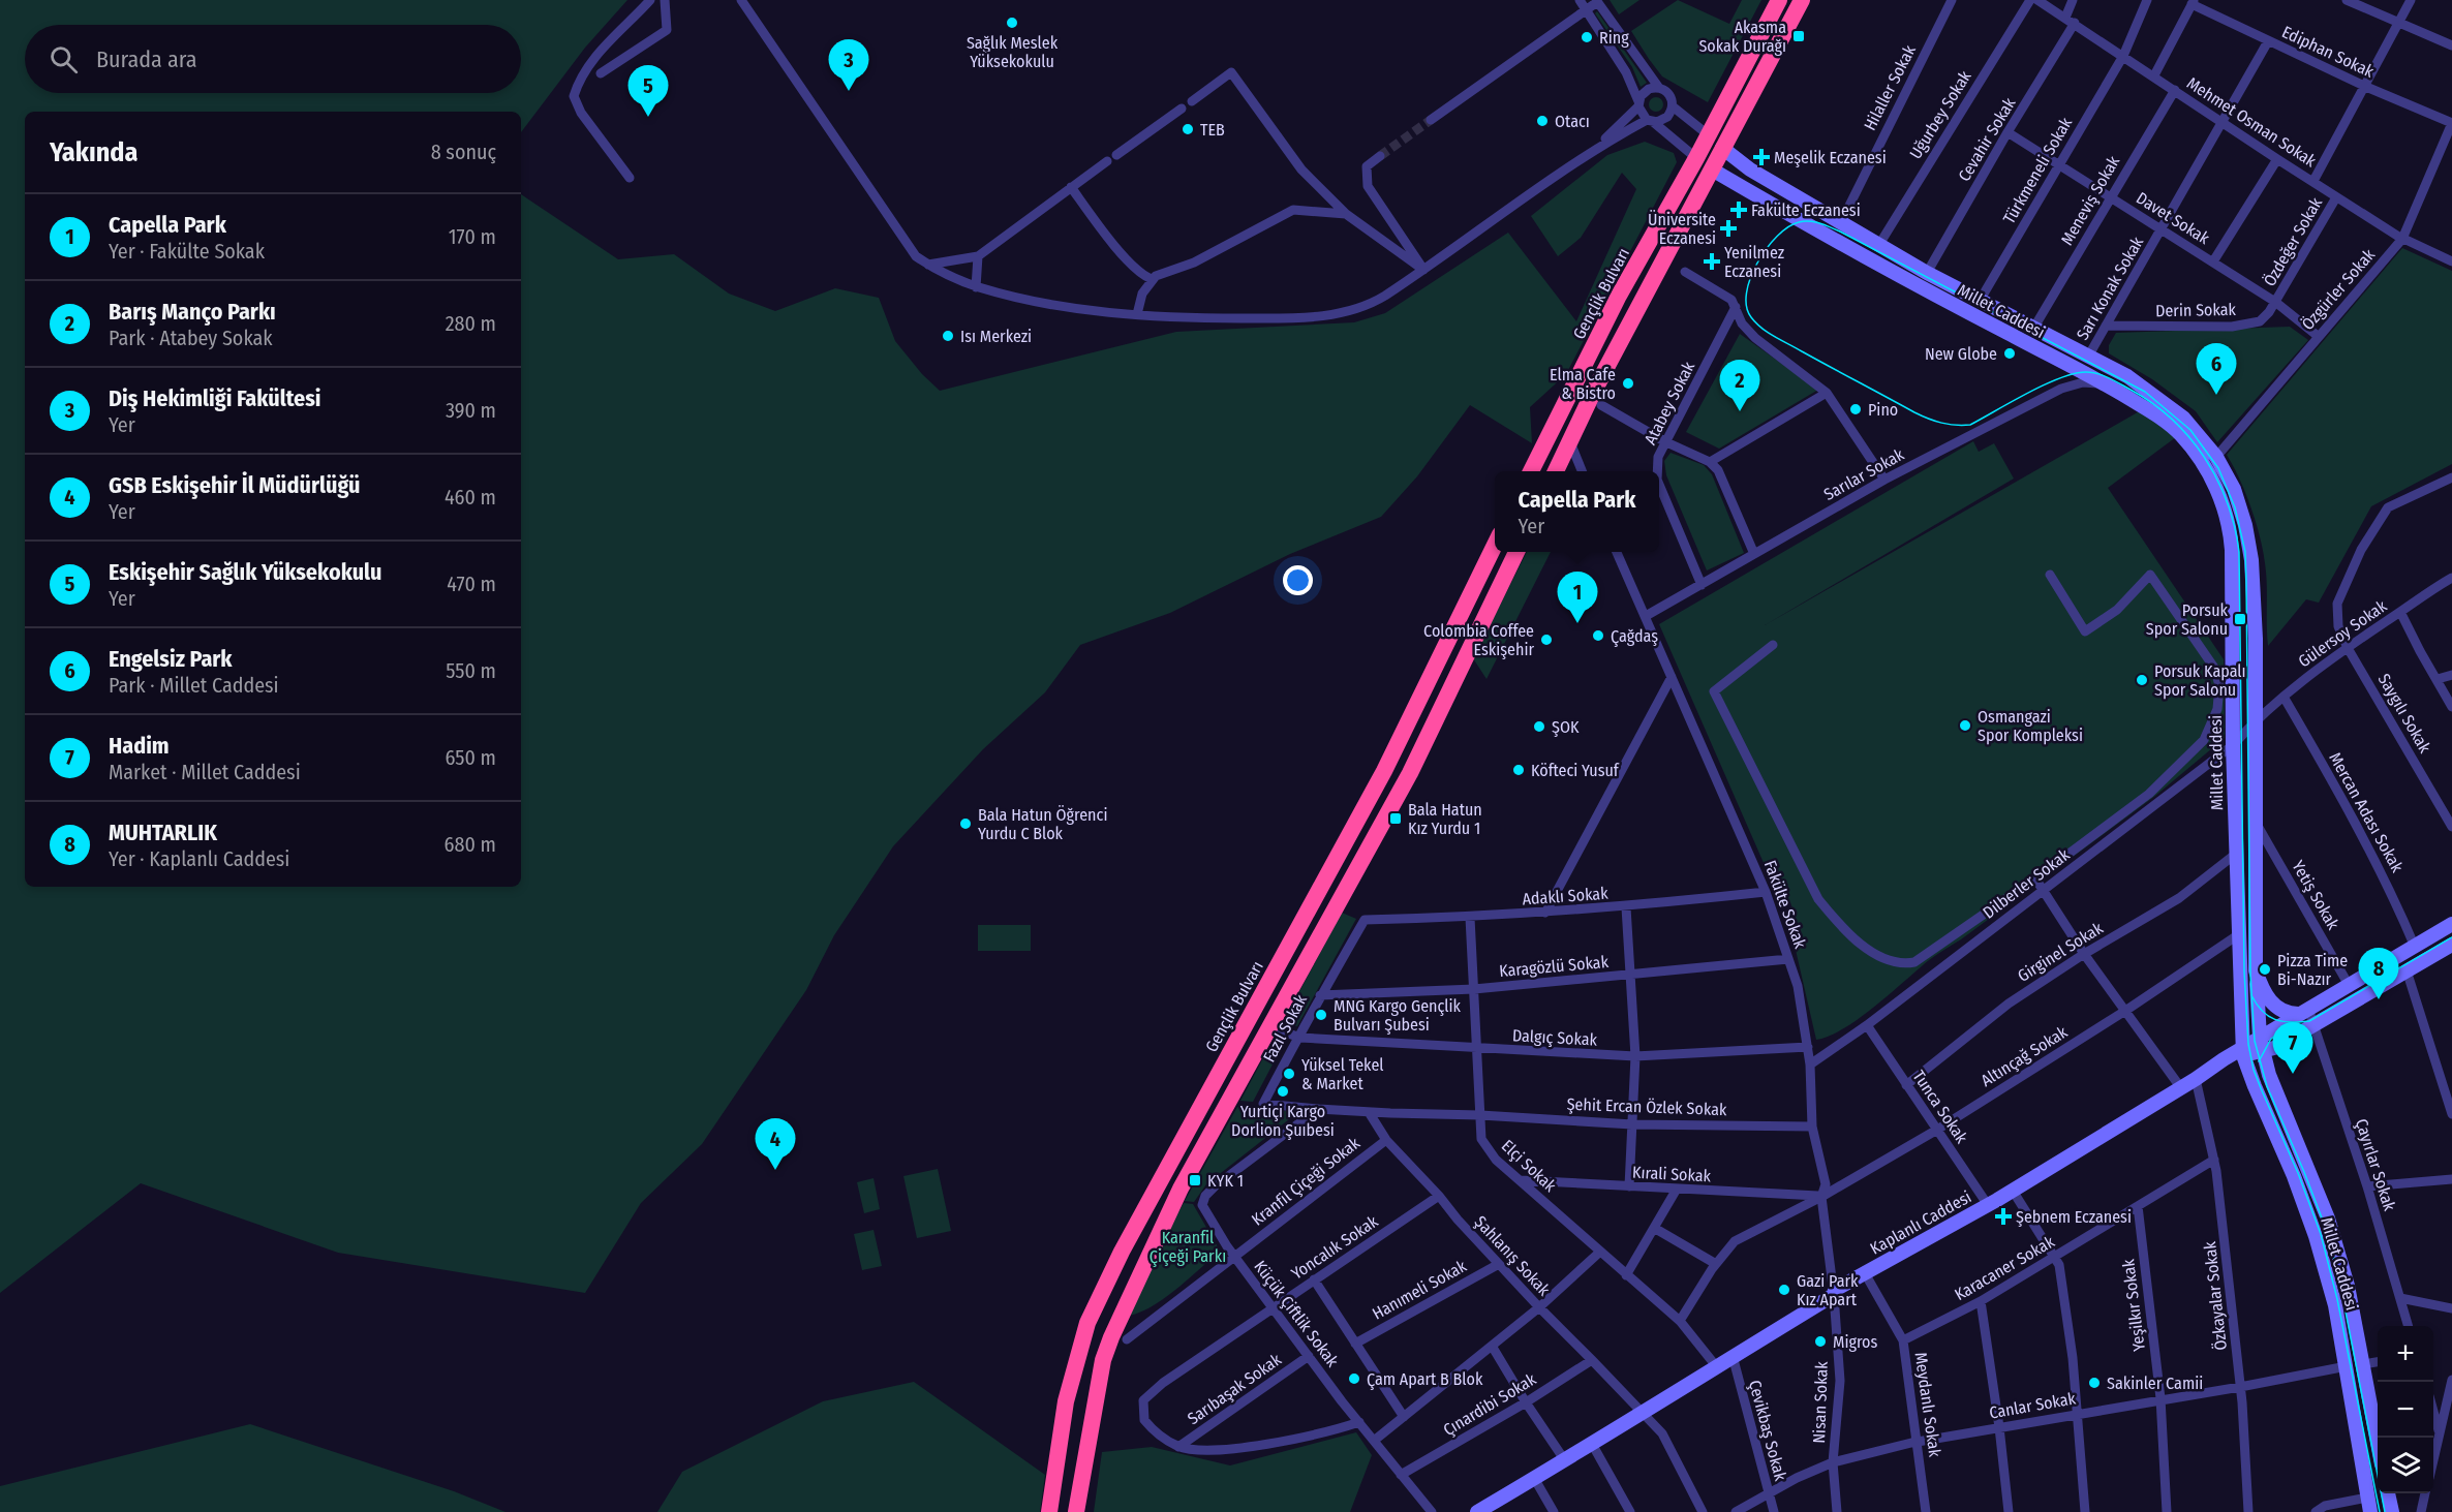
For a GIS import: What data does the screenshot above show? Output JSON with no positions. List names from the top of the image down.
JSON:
{
  "streets": {
    "highway": ["Gençlik Bulvarı"],
    "main road": ["Millet Caddesi", "Kaplanlı Caddesi"],
    "street": [
      "Ediphan Sokak",
      "Hilaller Sokak",
      "Uğurbey Sokak",
      "Mehmet Osman Sokak",
      "Cevahir Sokak",
      "Türkmeneli Sokak",
      "Meneviş Sokak",
      "Davet Sokak",
      "Özdeğer Sokak",
      "Sarı Konak Sokak",
      "Özgürler Sokak",
      "Derin Sokak",
      "Atabey Sokak",
      "Sarılar Sokak",
      "Gülersoy Sokak",
      "Saygılı Sokak",
      "Mercan Adası Sokak",
      "Dilberler Sokak",
      "Yetiş Sokak",
      "Adaklı Sokak",
      "Fakülte Sokak",
      "Girginel Sokak",
      "Karagözlü Sokak",
      "Fazıl Sokak",
      "Dalgıç Sokak",
      "Altınçağ Sokak",
      "Şehit Ercan Özlek Sokak",
      "Tunca Sokak",
      "Çayırlar Sokak",
      "Elçi Sokak",
      "Kırali Sokak",
      "Kranfil Çiçeği Sokak",
      "Yoncalık Sokak",
      "Şahlanış Sokak",
      "Karacaner Sokak",
      "Hanımeli Sokak",
      "Özkayalar Sokak",
      "Yeşilkır Sokak",
      "Küçük Çiftlik Sokak",
      "Sarıbaşak Sokak",
      "Nisan Sokak",
      "Çınardibi Sokak",
      "Meydanlı Sokak",
      "Canlar Sokak",
      "Çevikbaş Sokak"
    ]
  },
  "crossings": [
    ["Ediphan Sokak", "Sarı Konak Sokak"],
    ["Ediphan Sokak", "Özgürler Sokak"],
    ["Hilaller Sokak", "Millet Caddesi"],
    ["Uğurbey Sokak", "Millet Caddesi"],
    ["Mehmet Osman Sokak", "Cevahir Sokak"],
    ["Mehmet Osman Sokak", "Türkmeneli Sokak"],
    ["Mehmet Osman Sokak", "Meneviş Sokak"],
    ["Mehmet Osman Sokak", "Özdeğer Sokak"],
    ["Mehmet Osman Sokak", "Sarı Konak Sokak"],
    ["Mehmet Osman Sokak", "Özgürler Sokak"],
    ["Cevahir Sokak", "Davet Sokak"],
    ["Cevahir Sokak", "Millet Caddesi"],
    ["Türkmeneli Sokak", "Davet Sokak"],
    ["Türkmeneli Sokak", "Millet Caddesi"],
    ["Meneviş Sokak", "Davet Sokak"],
    ["Meneviş Sokak", "Millet Caddesi"],
    ["Davet Sokak", "Özdeğer Sokak"],
    ["Davet Sokak", "Sarı Konak Sokak"],
    ["Davet Sokak", "Özgürler Sokak"],
    ["Davet Sokak", "Derin Sokak"],
    ["Özdeğer Sokak", "Derin Sokak"],
    ["Sarı Konak Sokak", "Derin Sokak"],
    ["Sarı Konak Sokak", "Millet Caddesi"],
    ["Özgürler Sokak", "Millet Caddesi"],
    ["Millet Caddesi", "Sarılar Sokak"],
    ["Millet Caddesi", "Gülersoy Sokak"],
    ["Millet Caddesi", "Dilberler Sokak"],
    ["Millet Caddesi", "Yetiş Sokak"],
    ["Millet Caddesi", "Girginel Sokak"],
    ["Millet Caddesi", "Altınçağ Sokak"],
    ["Millet Caddesi", "Çayırlar Sokak"],
    ["Millet Caddesi", "Kaplanlı Caddesi"],
    ["Millet Caddesi", "Canlar Sokak"],
    ["Atabey Sokak", "Sarılar Sokak"],
    ["Sarılar Sokak", "Fakülte Sokak"],
    ["Gülersoy Sokak", "Saygılı Sokak"],
    ["Gülersoy Sokak", "Mercan Adası Sokak"],
    ["Gülersoy Sokak", "Dilberler Sokak"],
    ["Mercan Adası Sokak", "Kaplanlı Caddesi"],
    ["Dilberler Sokak", "Fakülte Sokak"],
    ["Dilberler Sokak", "Tunca Sokak"],
    ["Yetiş Sokak", "Kaplanlı Caddesi"],
    ["Adaklı Sokak", "Fakülte Sokak"],
    ["Adaklı Sokak", "Fazıl Sokak"],
    ["Adaklı Sokak", "Elçi Sokak"],
    ["Fakülte Sokak", "Karagözlü Sokak"],
    ["Fakülte Sokak", "Dalgıç Sokak"],
    ["Fakülte Sokak", "Altınçağ Sokak"],
    ["Fakülte Sokak", "Şehit Ercan Özlek Sokak"],
    ["Fakülte Sokak", "Kırali Sokak"],
    ["Fakülte Sokak", "Kaplanlı Caddesi"],
    ["Fakülte Sokak", "Nisan Sokak"],
    ["Girginel Sokak", "Tunca Sokak"],
    ["Karagözlü Sokak", "Fazıl Sokak"],
    ["Karagözlü Sokak", "Elçi Sokak"],
    ["Fazıl Sokak", "Dalgıç Sokak"],
    ["Fazıl Sokak", "Küçük Çiftlik Sokak"],
    ["Dalgıç Sokak", "Elçi Sokak"],
    ["Altınçağ Sokak", "Tunca Sokak"],
    ["Altınçağ Sokak", "Elçi Sokak"],
    ["Altınçağ Sokak", "Kırali Sokak"],
    ["Şehit Ercan Özlek Sokak", "Elçi Sokak"],
    ["Tunca Sokak", "Kaplanlı Caddesi"],
    ["Çayırlar Sokak", "Kaplanlı Caddesi"],
    ["Elçi Sokak", "Kırali Sokak"],
    ["Elçi Sokak", "Kaplanlı Caddesi"],
    ["Kranfil Çiçeği Sokak", "Şahlanış Sokak"],
    ["Kranfil Çiçeği Sokak", "Küçük Çiftlik Sokak"],
    ["Kaplanlı Caddesi", "Şahlanış Sokak"],
    ["Kaplanlı Caddesi", "Özkayalar Sokak"],
    ["Kaplanlı Caddesi", "Nisan Sokak"],
    ["Kaplanlı Caddesi", "Meydanlı Sokak"],
    ["Kaplanlı Caddesi", "Çevikbaş Sokak"],
    ["Yoncalık Sokak", "Şahlanış Sokak"],
    ["Yoncalık Sokak", "Küçük Çiftlik Sokak"],
    ["Yoncalık Sokak", "Sarıbaşak Sokak"],
    ["Şahlanış Sokak", "Hanımeli Sokak"],
    ["Şahlanış Sokak", "Çınardibi Sokak"],
    ["Karacaner Sokak", "Özkayalar Sokak"],
    ["Karacaner Sokak", "Yeşilkır Sokak"],
    ["Karacaner Sokak", "Meydanlı Sokak"],
    ["Özkayalar Sokak", "Canlar Sokak"],
    ["Yeşilkır Sokak", "Canlar Sokak"],
    ["Küçük Çiftlik Sokak", "Sarıbaşak Sokak"],
    ["Küçük Çiftlik Sokak", "Çınardibi Sokak"],
    ["Nisan Sokak", "Canlar Sokak"],
    ["Meydanlı Sokak", "Canlar Sokak"],
    ["Canlar Sokak", "Çevikbaş Sokak"]
  ],
  "parks": ["Karanfil Çiçeği Parkı"],
  "places": {
    "other": [
      "Sağlık Meslek Yüksekokulu",
      "Ring",
      "Otacı",
      "TEB",
      "Isı Merkezi",
      "New Globe",
      "Elma Cafe & Bistro",
      "Pino",
      "Çağdaş",
      "Colombia Coffee Eskişehir",
      "Porsuk Kapalı Spor Salonu",
      "Osmangazi Spor Kompleksi",
      "ŞOK",
      "Köfteci Yusuf",
      "Bala Hatun Öğrenci Yurdu C Blok",
      "Pizza Time Bi-Nazır",
      "MNG Kargo Gençlik Bulvarı Şubesi",
      "Yüksel Tekel & Market",
      "Yurtiçi Kargo Dorlion Şuıbesi",
      "Gazi Park Kız Apart",
      "Migros",
      "Çam Apart B Blok",
      "Sakinler Camii"
    ],
    "transit": [
      "Akasma Sokak Durağı",
      "Porsuk Spor Salonu",
      "Bala Hatun Kız Yurdu 1",
      "KYK 1"
    ],
    "health": [
      "Meşelik Eczanesi",
      "Fakülte Eczanesi",
      "Üniversite Eczanesi",
      "Yenilmez Eczanesi",
      "Şebnem Eczanesi"
    ]
  },
  "page": {
    "search": "Burada ara",
    "pins": [
      "3",
      "5",
      "6",
      "2",
      "1",
      "8",
      "7",
      "4"
    ],
    "heading": ["Yakında", "8 sonuç"],
    "list": [
      {
        "mark": "1",
        "name": "Capella Park",
        "note": "Yer · Fakülte Sokak",
        "value": "170 m"
      },
      {
        "mark": "2",
        "name": "Barış Manço Parkı",
        "note": "Park · Atabey Sokak",
        "value": "280 m"
      },
      {
        "mark": "3",
        "name": "Diş Hekimliği Fakültesi",
        "note": "Yer",
        "value": "390 m"
      },
      {
        "mark": "4",
        "name": "GSB Eskişehir İl Müdürlüğü",
        "note": "Yer",
        "value": "460 m"
      },
      {
        "mark": "5",
        "name": "Eskişehir Sağlık Yüksekokulu",
        "note": "Yer",
        "value": "470 m"
      },
      {
        "mark": "6",
        "name": "Engelsiz Park",
        "note": "Park · Millet Caddesi",
        "value": "550 m"
      },
      {
        "mark": "7",
        "name": "Hadim",
        "note": "Market · Millet Caddesi",
        "value": "650 m"
      },
      {
        "mark": "8",
        "name": "MUHTARLIK",
        "note": "Yer · Kaplanlı Caddesi",
        "value": "680 m"
      }
    ],
    "popup": ["Capella Park", "Yer"],
    "map_buttons": ["+", "−"]
  }
}
